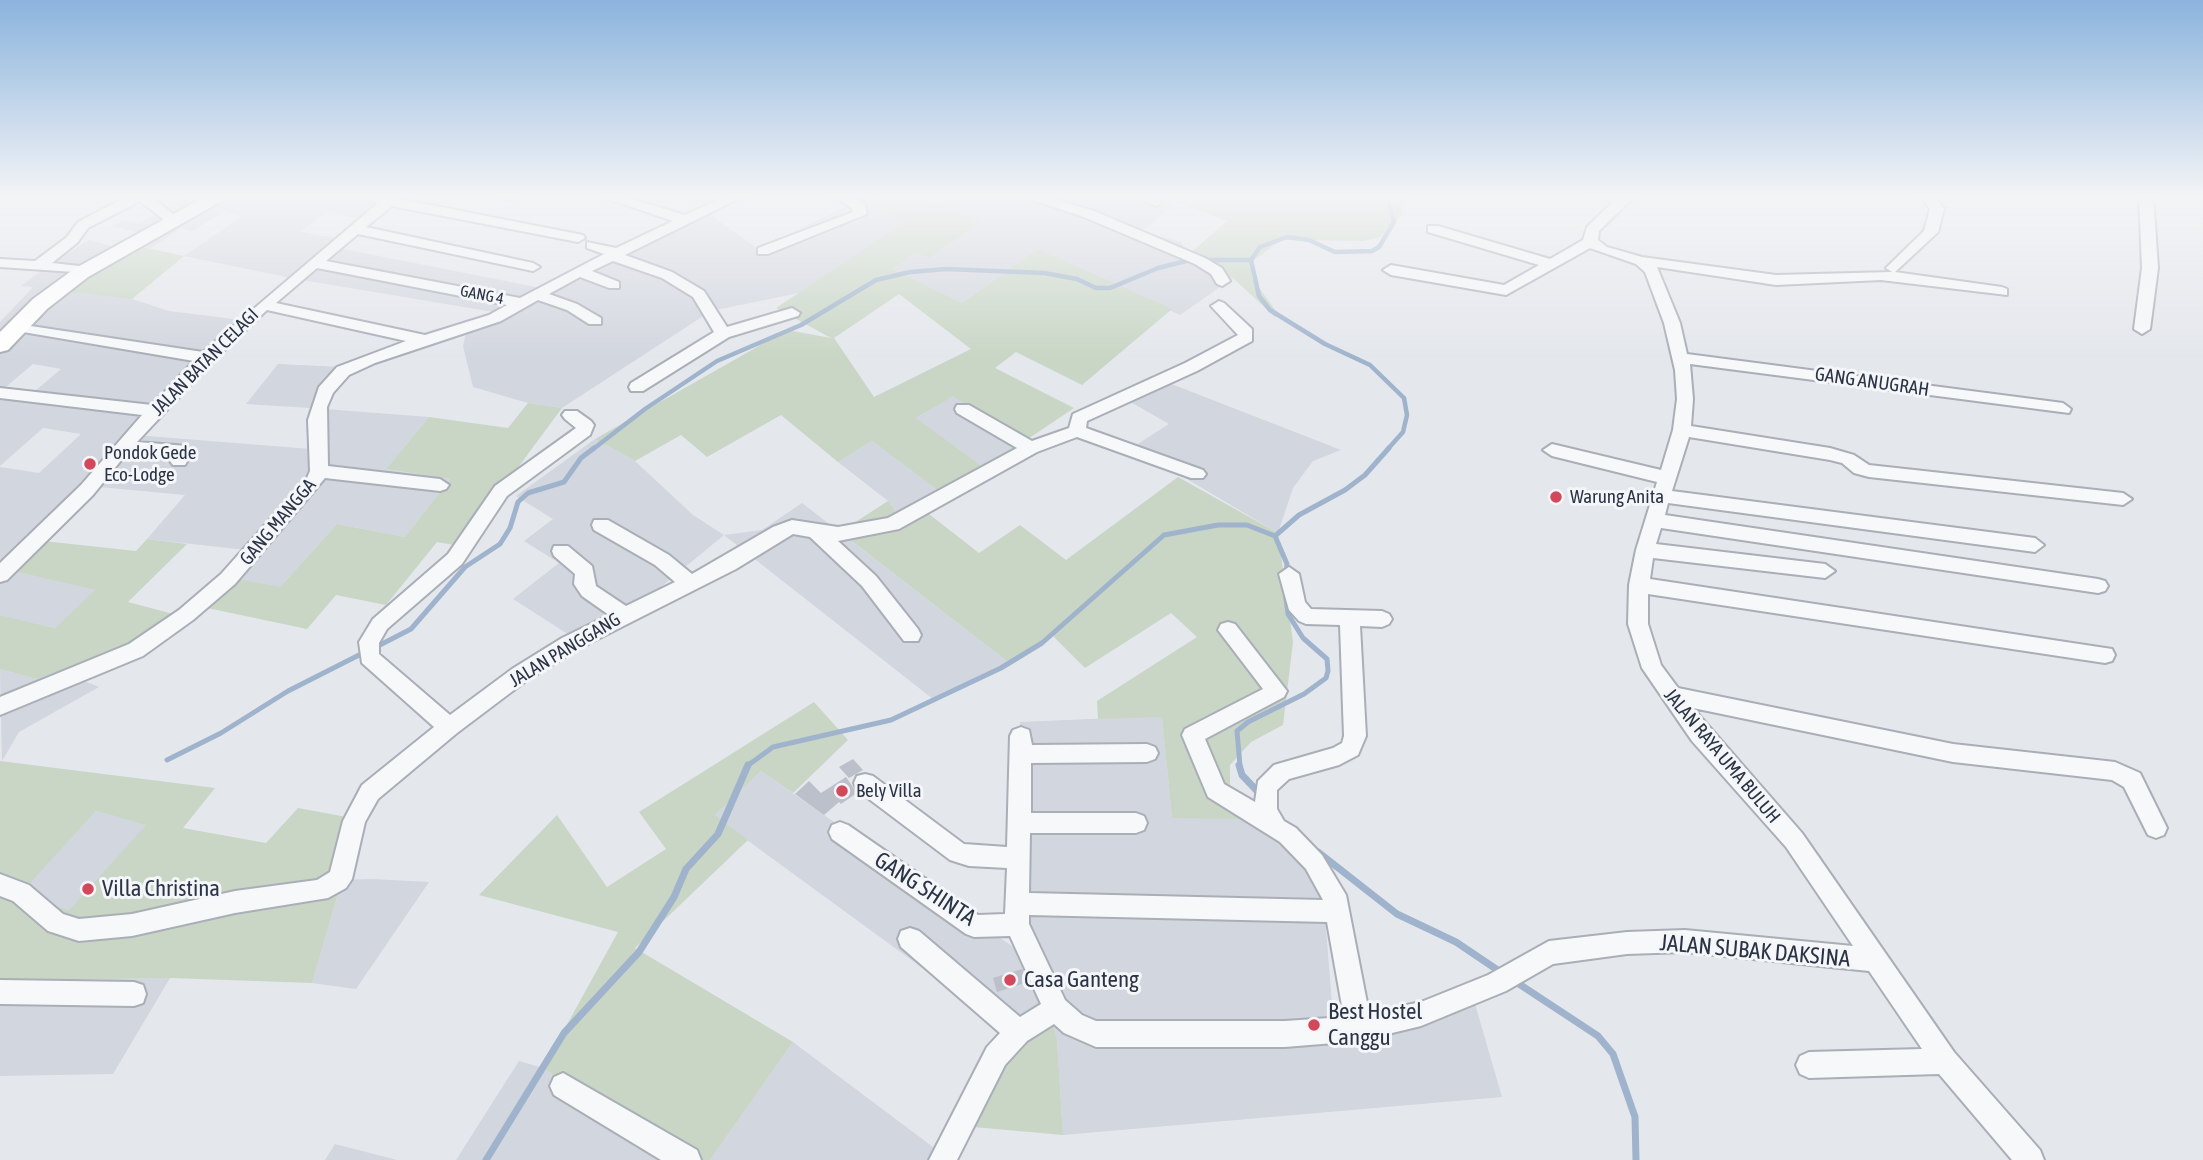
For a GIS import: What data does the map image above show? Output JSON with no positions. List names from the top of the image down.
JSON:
{
  "streets": {
    "street": [
      "GANG 4",
      "JALAN BATAN CELAGI",
      "GANG ANUGRAH",
      "GANG MANGGA",
      "JALAN PANGGANG",
      "JALAN RAYA UMA BULUH",
      "GANG SHINTA",
      "JALAN SUBAK DAKSINA"
    ]
  },
  "crossings": [
    ["GANG 4", "JALAN BATAN CELAGI"],
    ["GANG 4", "GANG MANGGA"],
    ["GANG ANUGRAH", "JALAN RAYA UMA BULUH"],
    ["JALAN RAYA UMA BULUH", "JALAN SUBAK DAKSINA"]
  ],
  "places": [
    "Pondok Gede Eco-Lodge",
    "Warung Anita",
    "Bely Villa",
    "Villa Christina",
    "Casa Ganteng",
    "Best Hostel Canggu"
  ]
}
